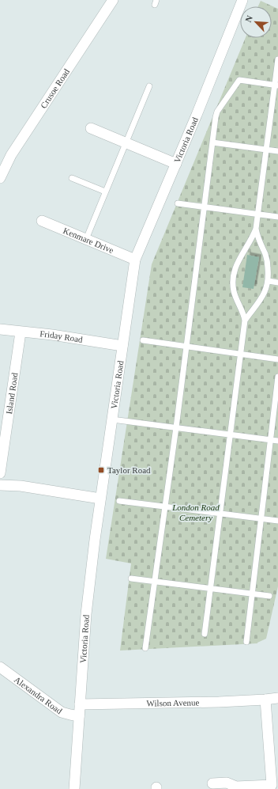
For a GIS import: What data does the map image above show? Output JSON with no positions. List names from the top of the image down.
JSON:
{
  "streets": {
    "street": [
      "Crusoe Road",
      "Victoria Road",
      "Kenmare Drive",
      "Friday Road",
      "Island Road",
      "Alexandra Road",
      "Wilson Avenue"
    ]
  },
  "crossings": [
    ["Victoria Road", "Kenmare Drive"],
    ["Victoria Road", "Friday Road"],
    ["Victoria Road", "Alexandra Road"],
    ["Victoria Road", "Wilson Avenue"],
    ["Friday Road", "Island Road"]
  ],
  "parks": ["London Road Cemetery"],
  "places": {
    "transit": ["Taylor Road"]
  },
  "north": "top left"
}
